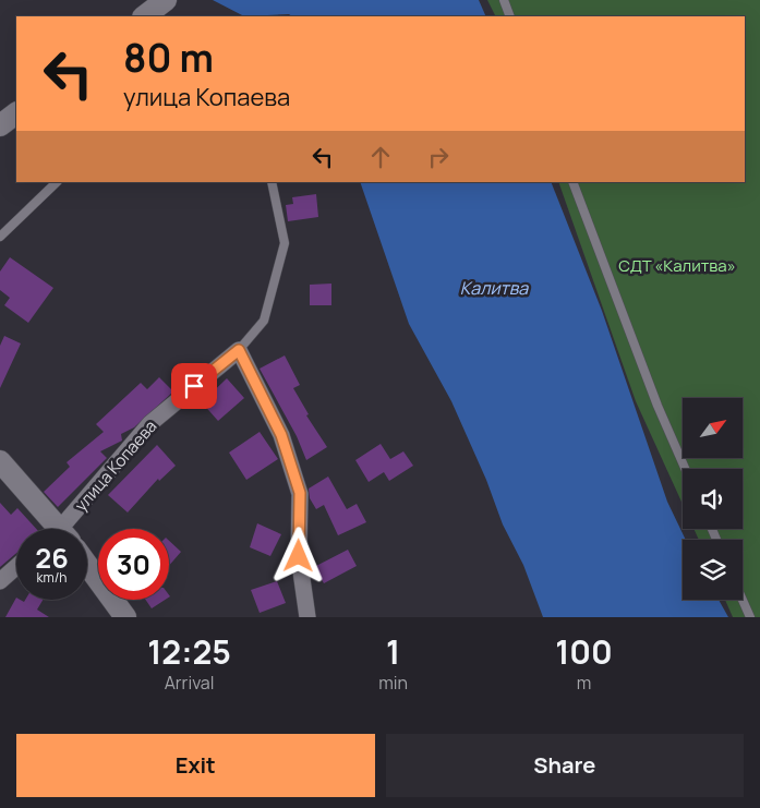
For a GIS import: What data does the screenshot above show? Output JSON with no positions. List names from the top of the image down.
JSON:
{
  "streets": {
    "street": ["улица Копаева"]
  },
  "water": ["Калитва"],
  "parks": ["СДТ «Калитва»"],
  "north": "top right",
  "page": {
    "turn": ["80 m", "улица Копаева"],
    "speed": "26 km/h",
    "limit": "30",
    "eta": [
      "12:25",
      "Arrival",
      "1",
      "min",
      "100",
      "m"
    ],
    "buttons": ["Exit", "Share"]
  }
}
